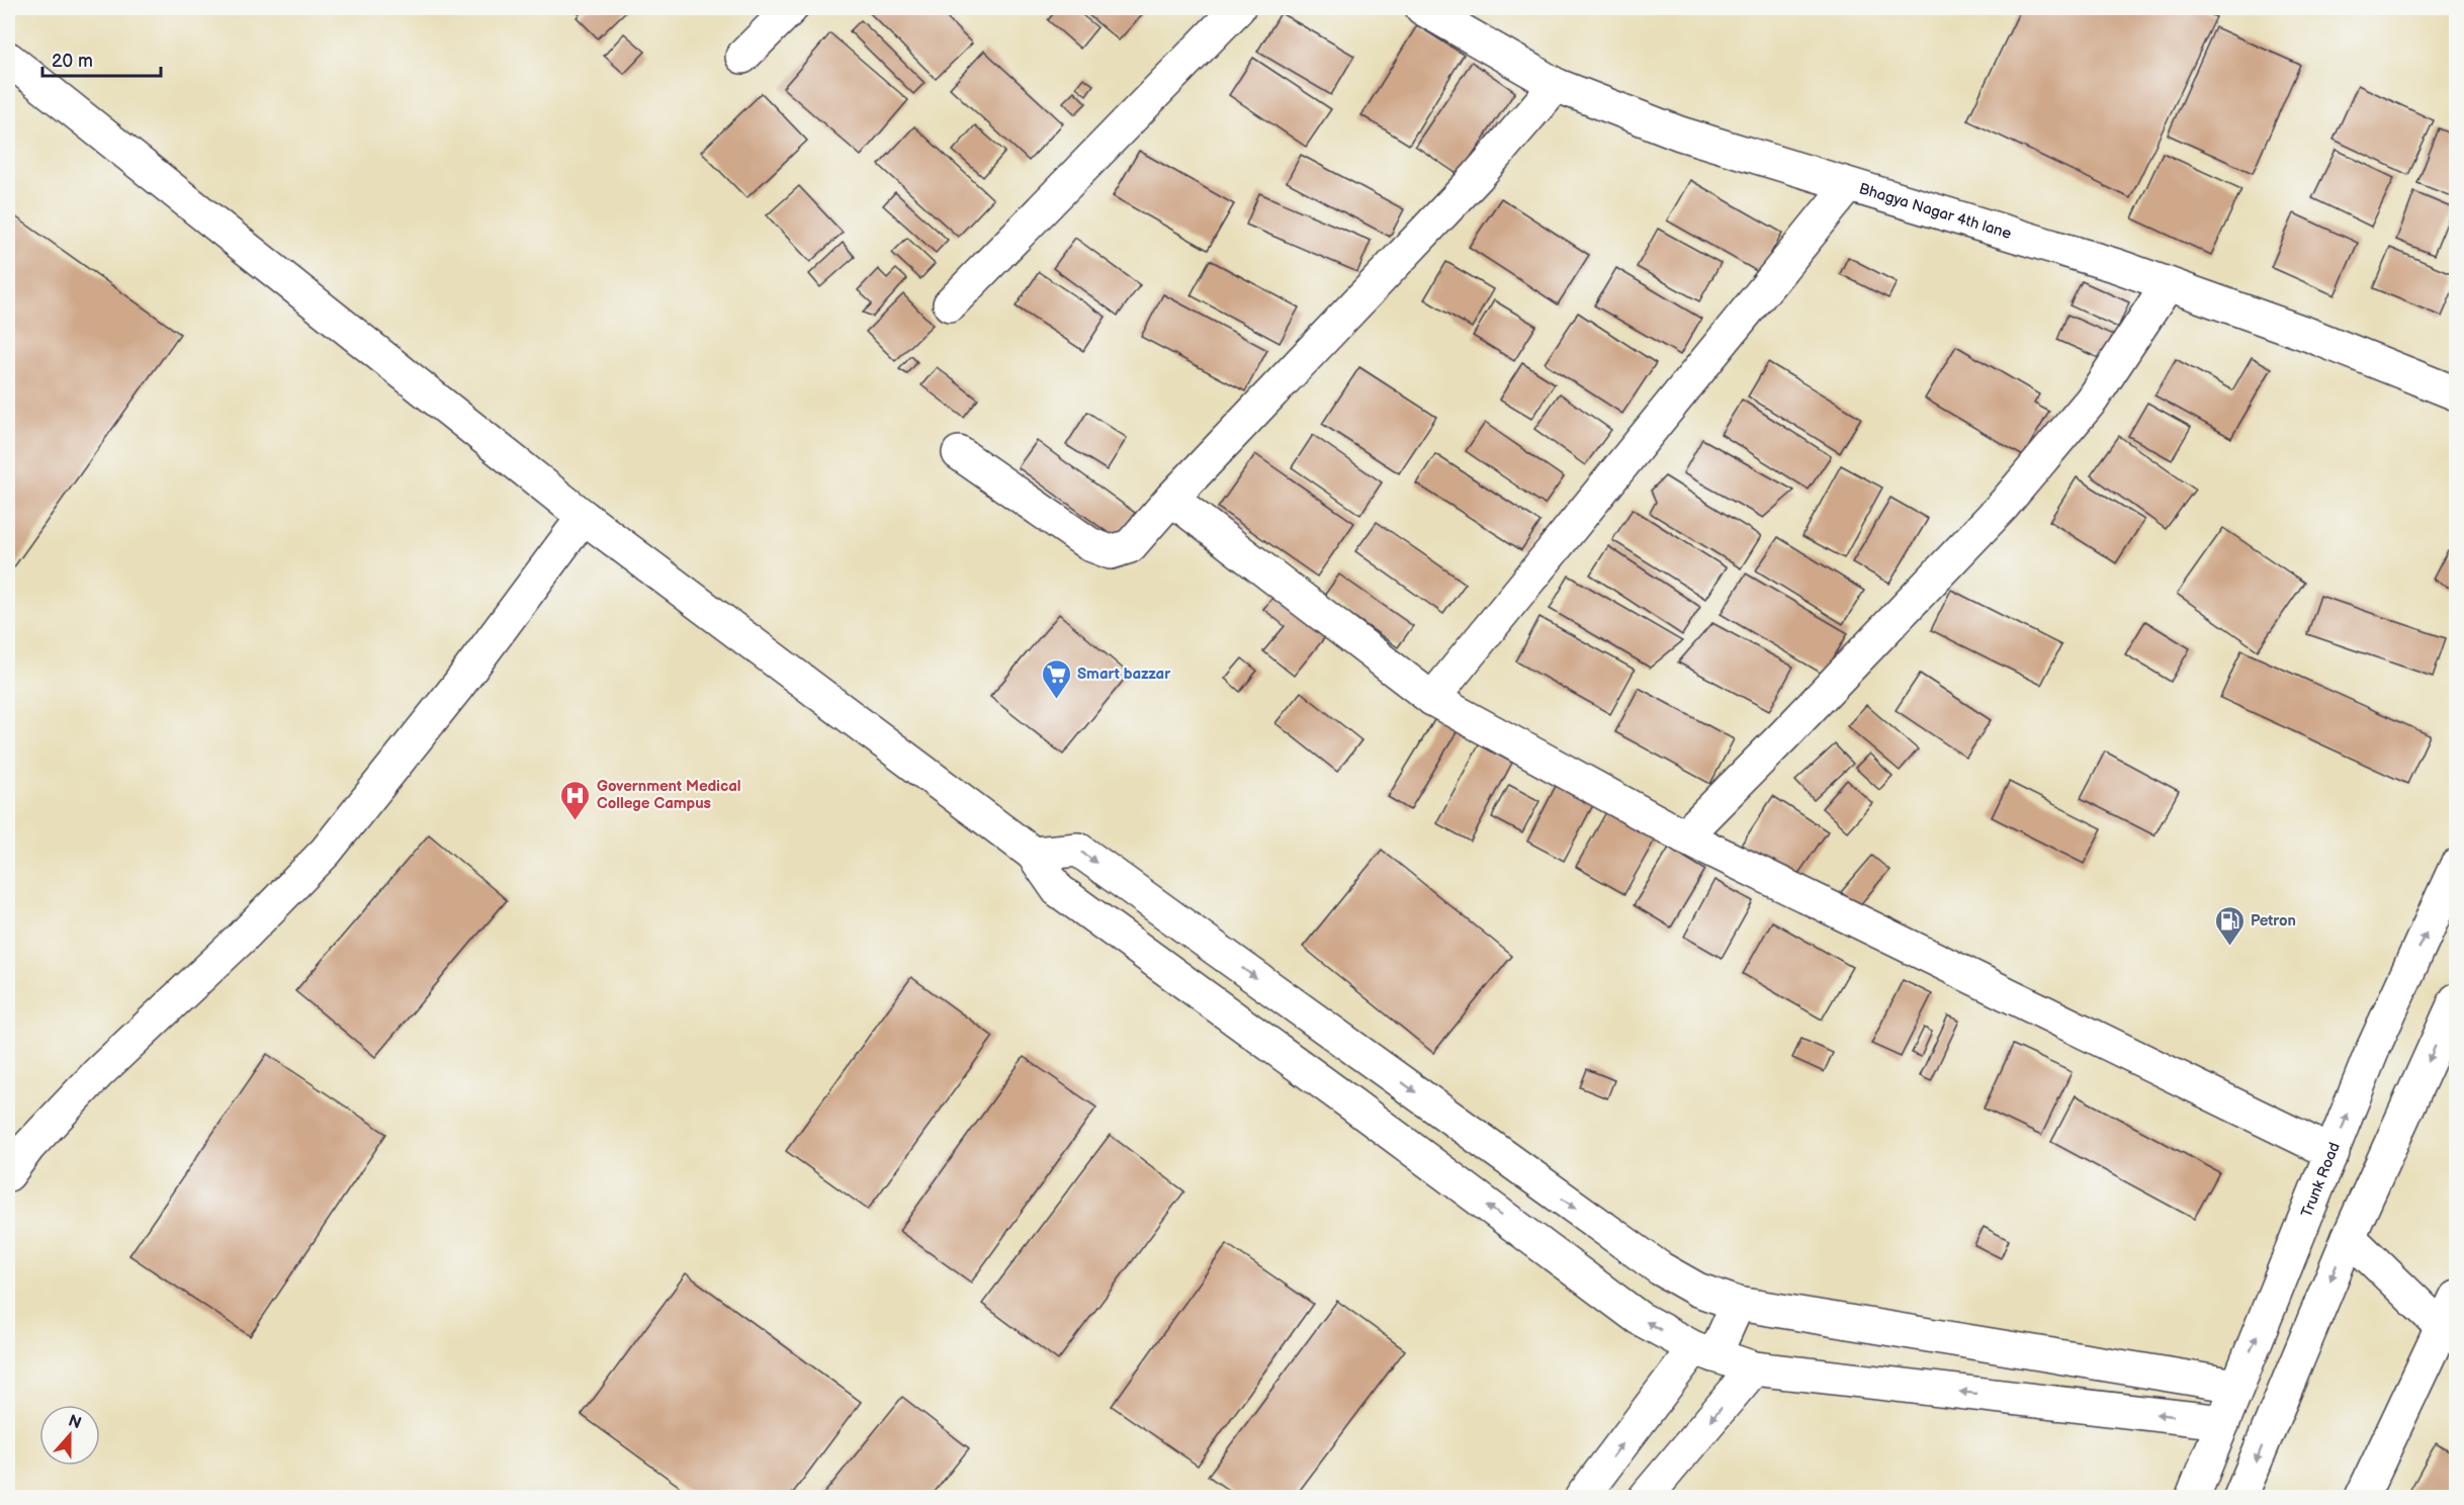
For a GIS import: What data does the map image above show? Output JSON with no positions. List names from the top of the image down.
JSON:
{
  "streets": {
    "street": ["Bhagya Nagar 4th lane", "Trunk Road"]
  },
  "places": {
    "supermarket": ["Smart bazzar"],
    "hospital": ["Government Medical College Campus"],
    "fuel station": ["Petron"]
  },
  "scale_bar": "20 m",
  "north": "top"
}
